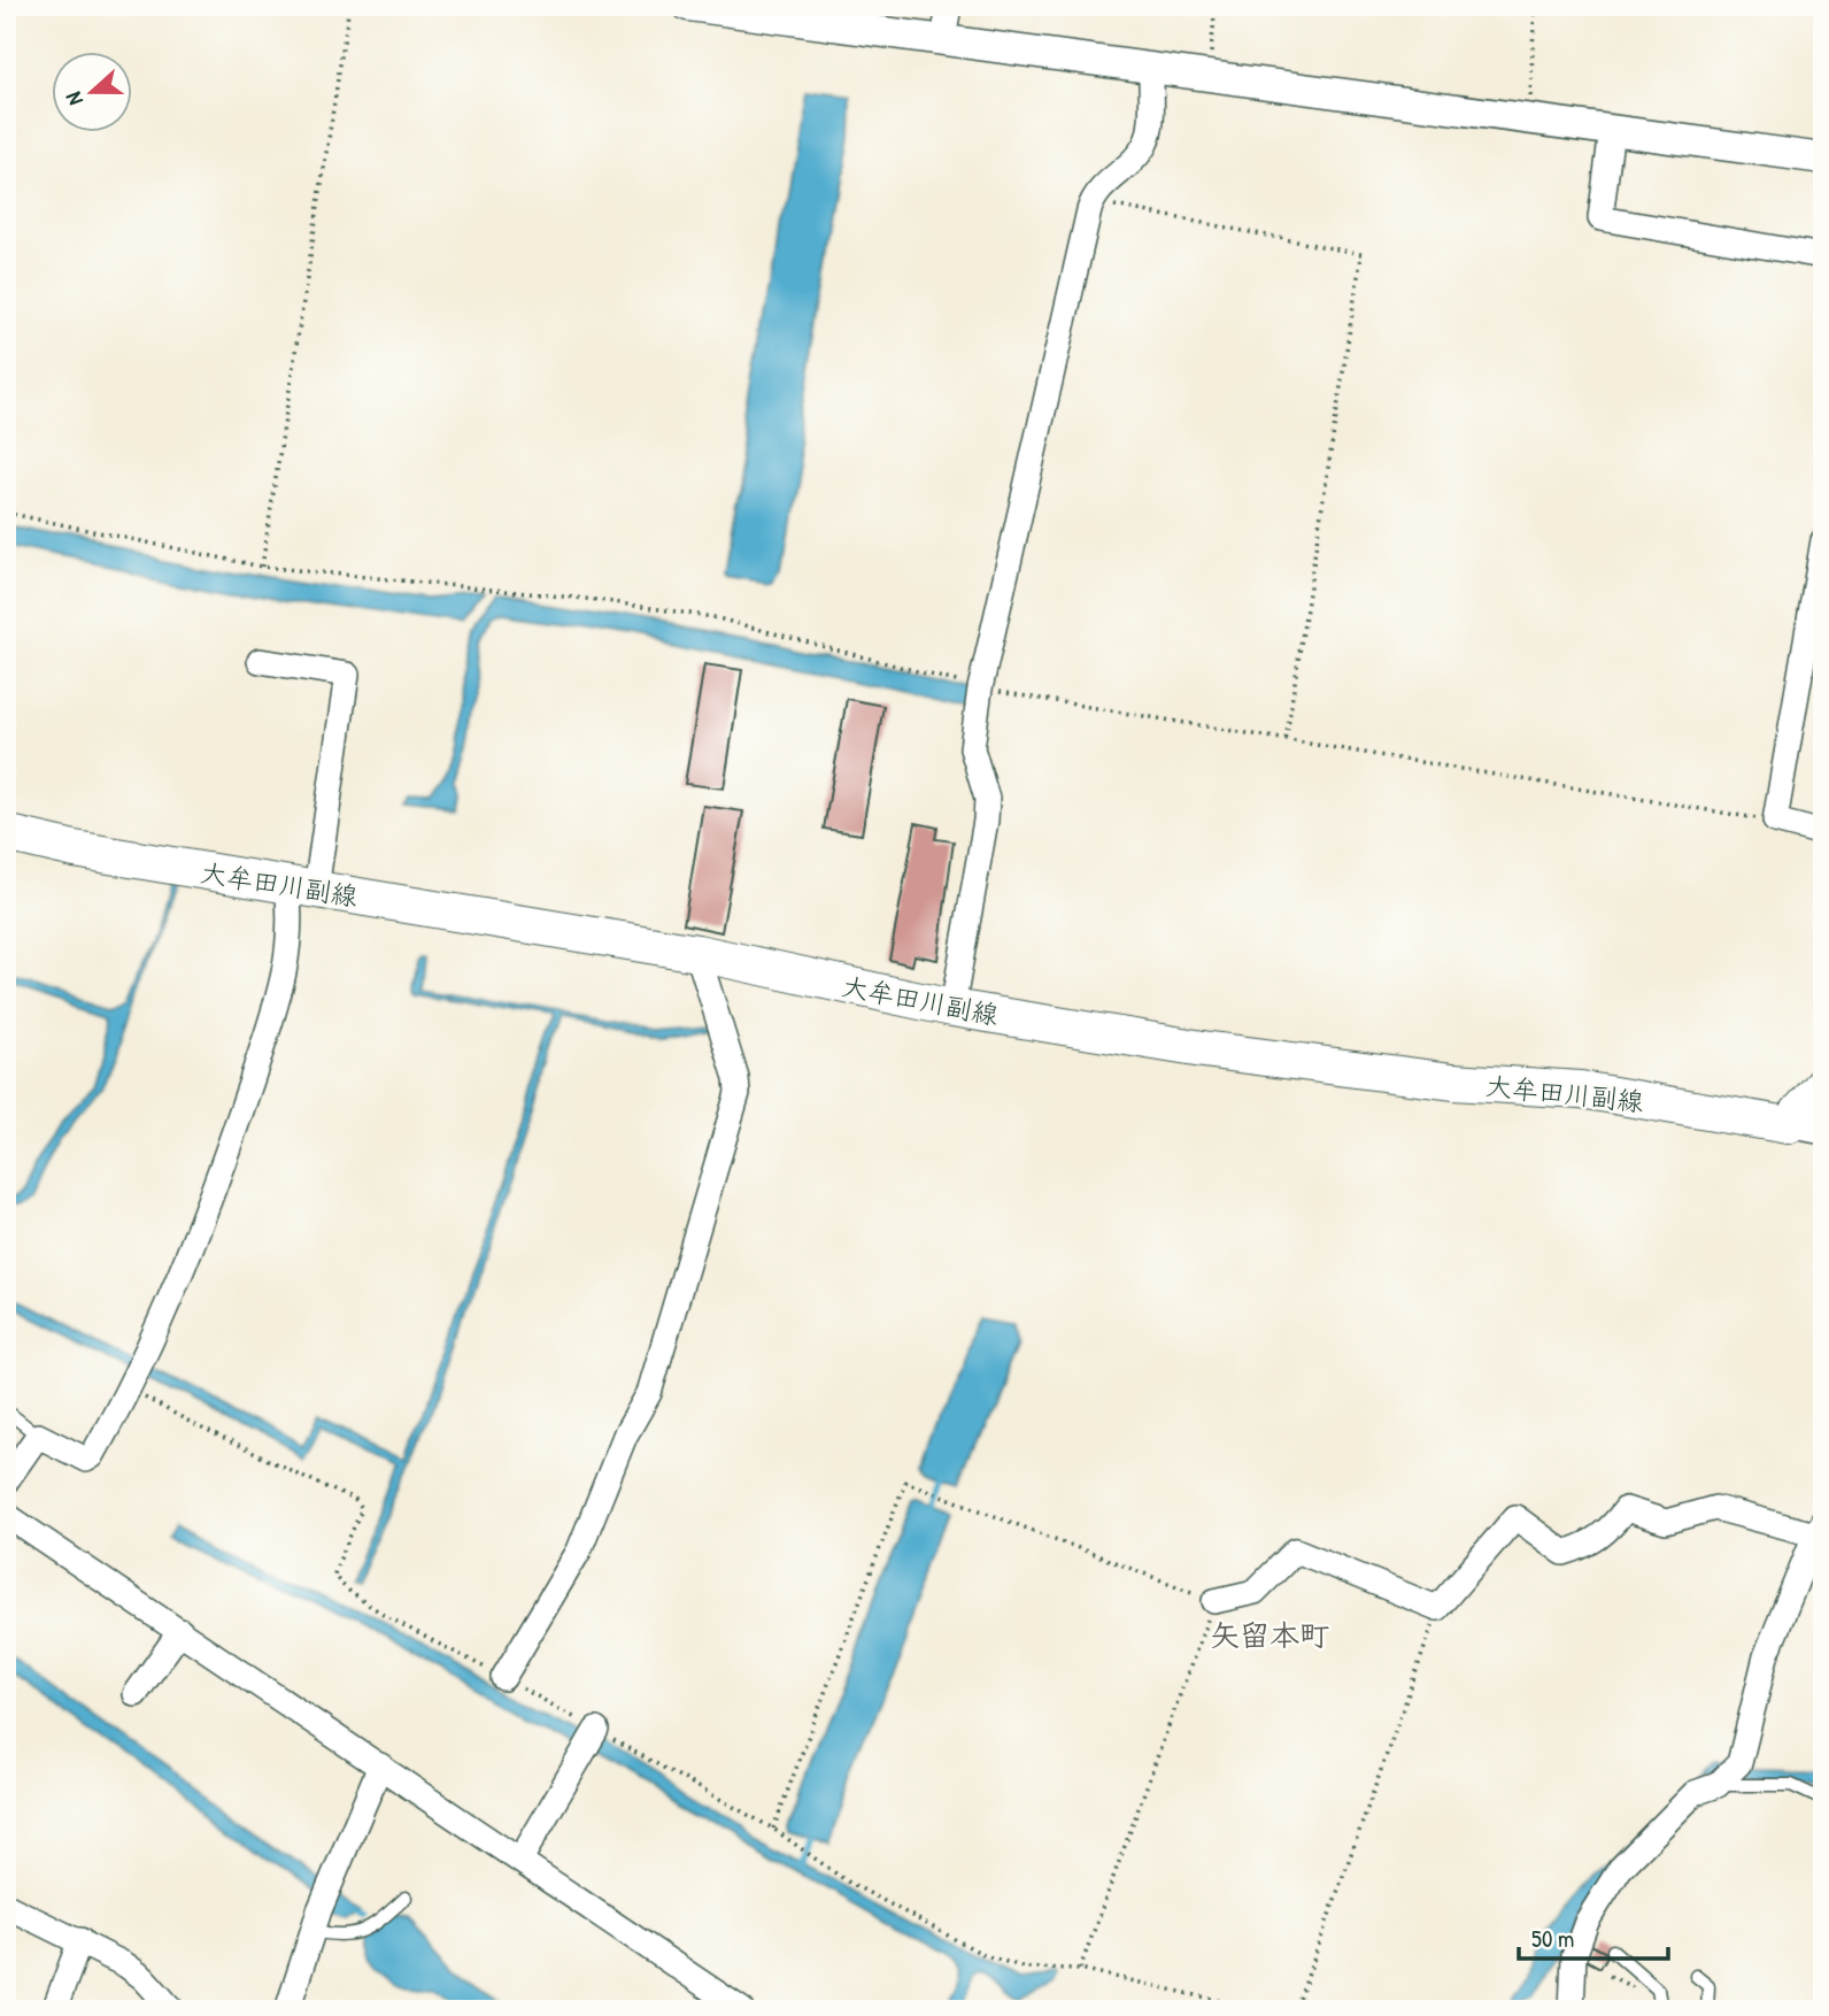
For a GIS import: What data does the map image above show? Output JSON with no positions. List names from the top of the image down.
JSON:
{
  "streets": {
    "main road": ["大牟田川副線"]
  },
  "districts": ["矢留本町"],
  "scale_bar": "50 m",
  "north": "left"
}
